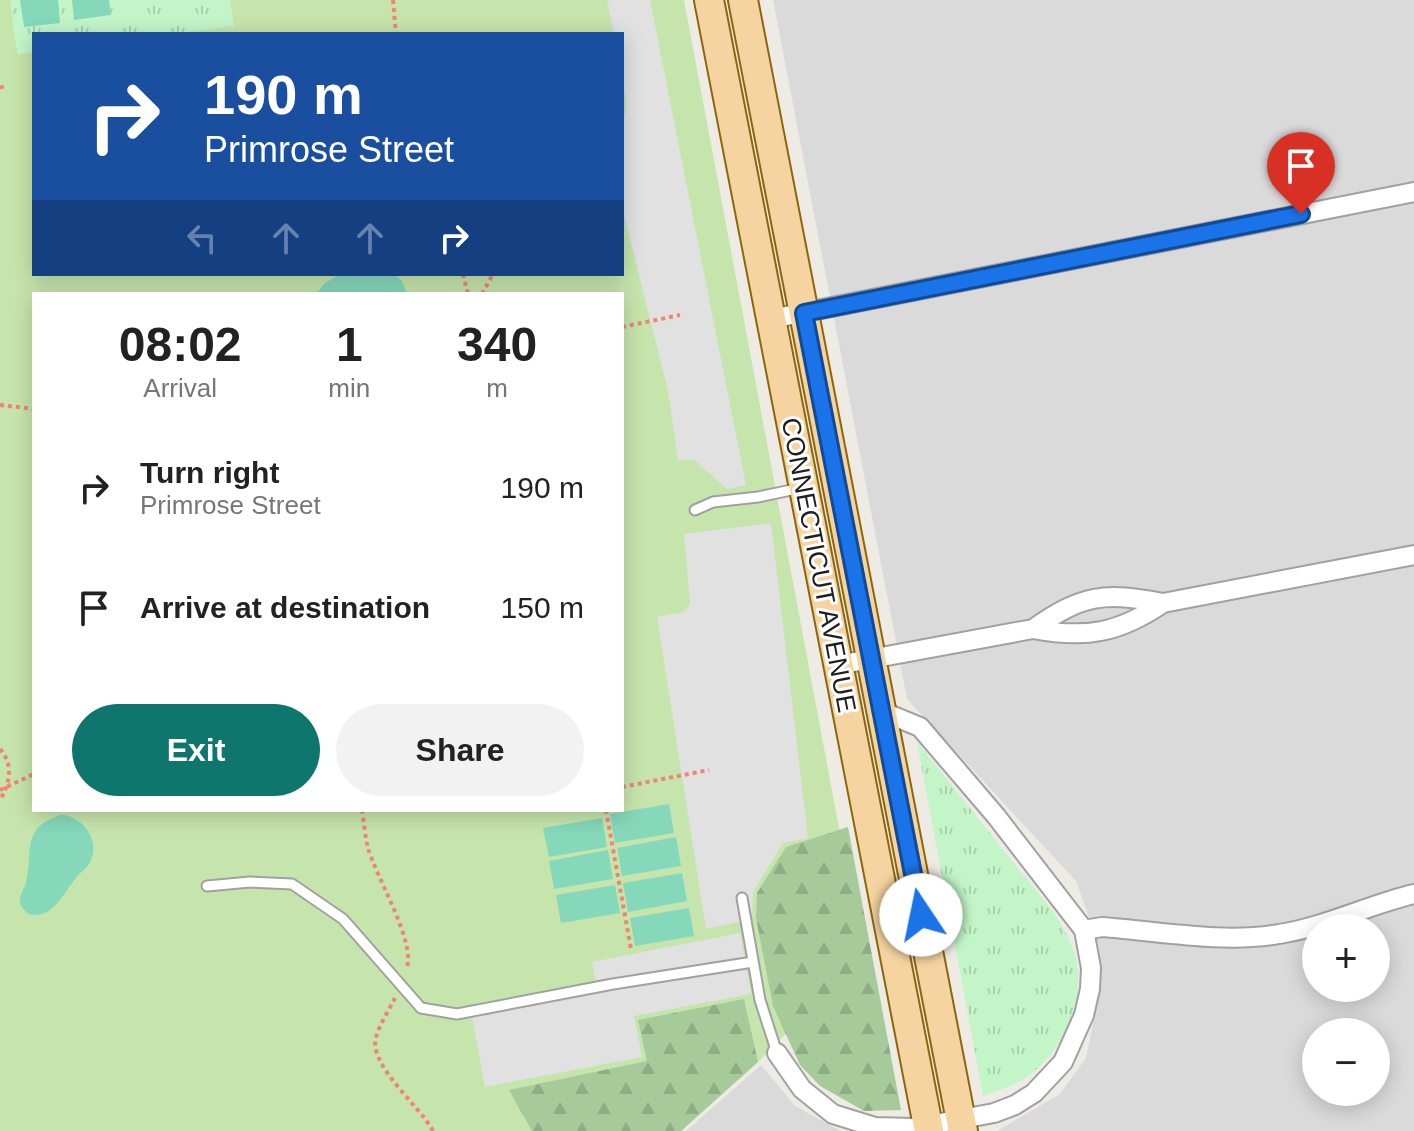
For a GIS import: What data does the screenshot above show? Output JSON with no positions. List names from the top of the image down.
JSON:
{
  "streets": {
    "main road": ["CONNECTICUT AVENUE"]
  },
  "page": {
    "turn": ["190 m", "Primrose Street"],
    "eta": [
      "08:02",
      "Arrival",
      "1",
      "min",
      "340",
      "m"
    ],
    "list": [
      {
        "name": "Turn right",
        "note": "Primrose Street",
        "value": "190 m"
      },
      {
        "name": "Arrive at destination",
        "value": "150 m"
      }
    ],
    "buttons": ["Exit", "Share"],
    "map_buttons": ["+", "−"]
  }
}
